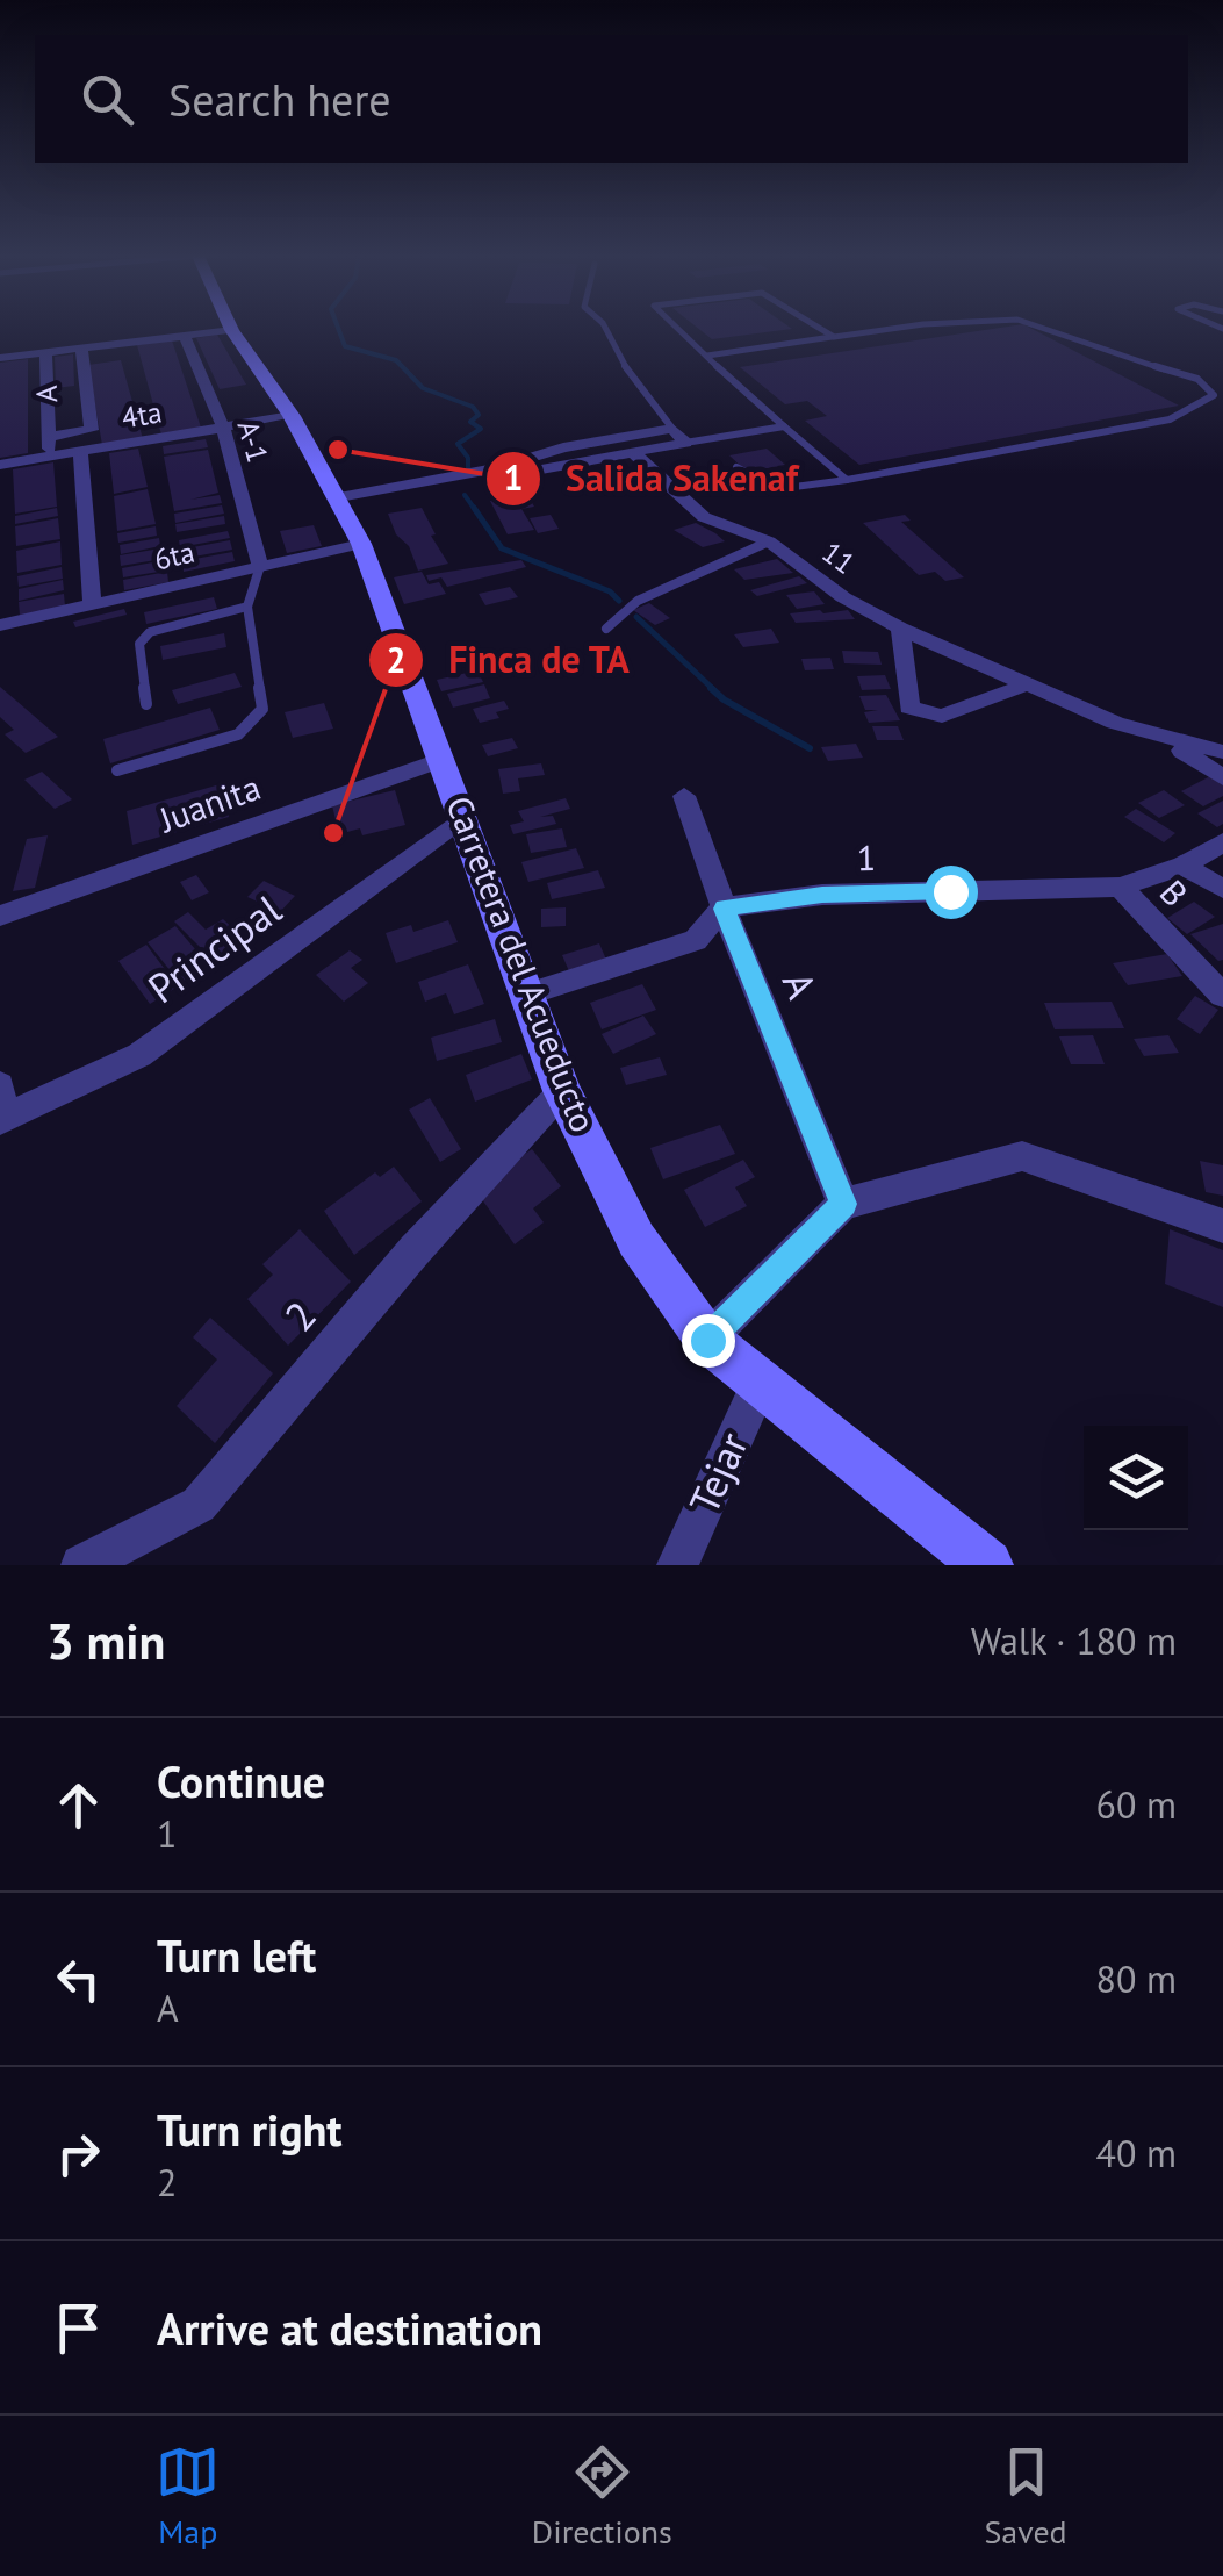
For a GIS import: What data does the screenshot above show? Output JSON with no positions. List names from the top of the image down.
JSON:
{
  "streets": {
    "street": [
      "A",
      "4ta",
      "A-1",
      "6ta",
      "11",
      "Juanita",
      "1",
      "B",
      "Principal",
      "Carretera del Acueducto",
      "2",
      "Tejar"
    ]
  },
  "crossings": [
    ["A", "4ta"],
    ["A", "1"],
    ["4ta", "A-1"],
    ["4ta", "Carretera del Acueducto"],
    ["A-1", "6ta"],
    ["6ta", "Carretera del Acueducto"],
    ["Juanita", "Carretera del Acueducto"],
    ["1", "B"],
    ["Principal", "Carretera del Acueducto"],
    ["Carretera del Acueducto", "2"],
    ["Carretera del Acueducto", "Tejar"]
  ],
  "places": ["Salida Sakenaf", "Finca de TA"],
  "page": {
    "search": "Search here",
    "heading": ["3 min", "Walk · 180 m"],
    "list": [
      ["Continue", "1", "60 m"],
      ["Turn left", "A", "80 m"],
      ["Turn right", "2", "40 m"],
      "Arrive at destination"
    ],
    "nav": ["Map", "Directions", "Saved"]
  }
}
